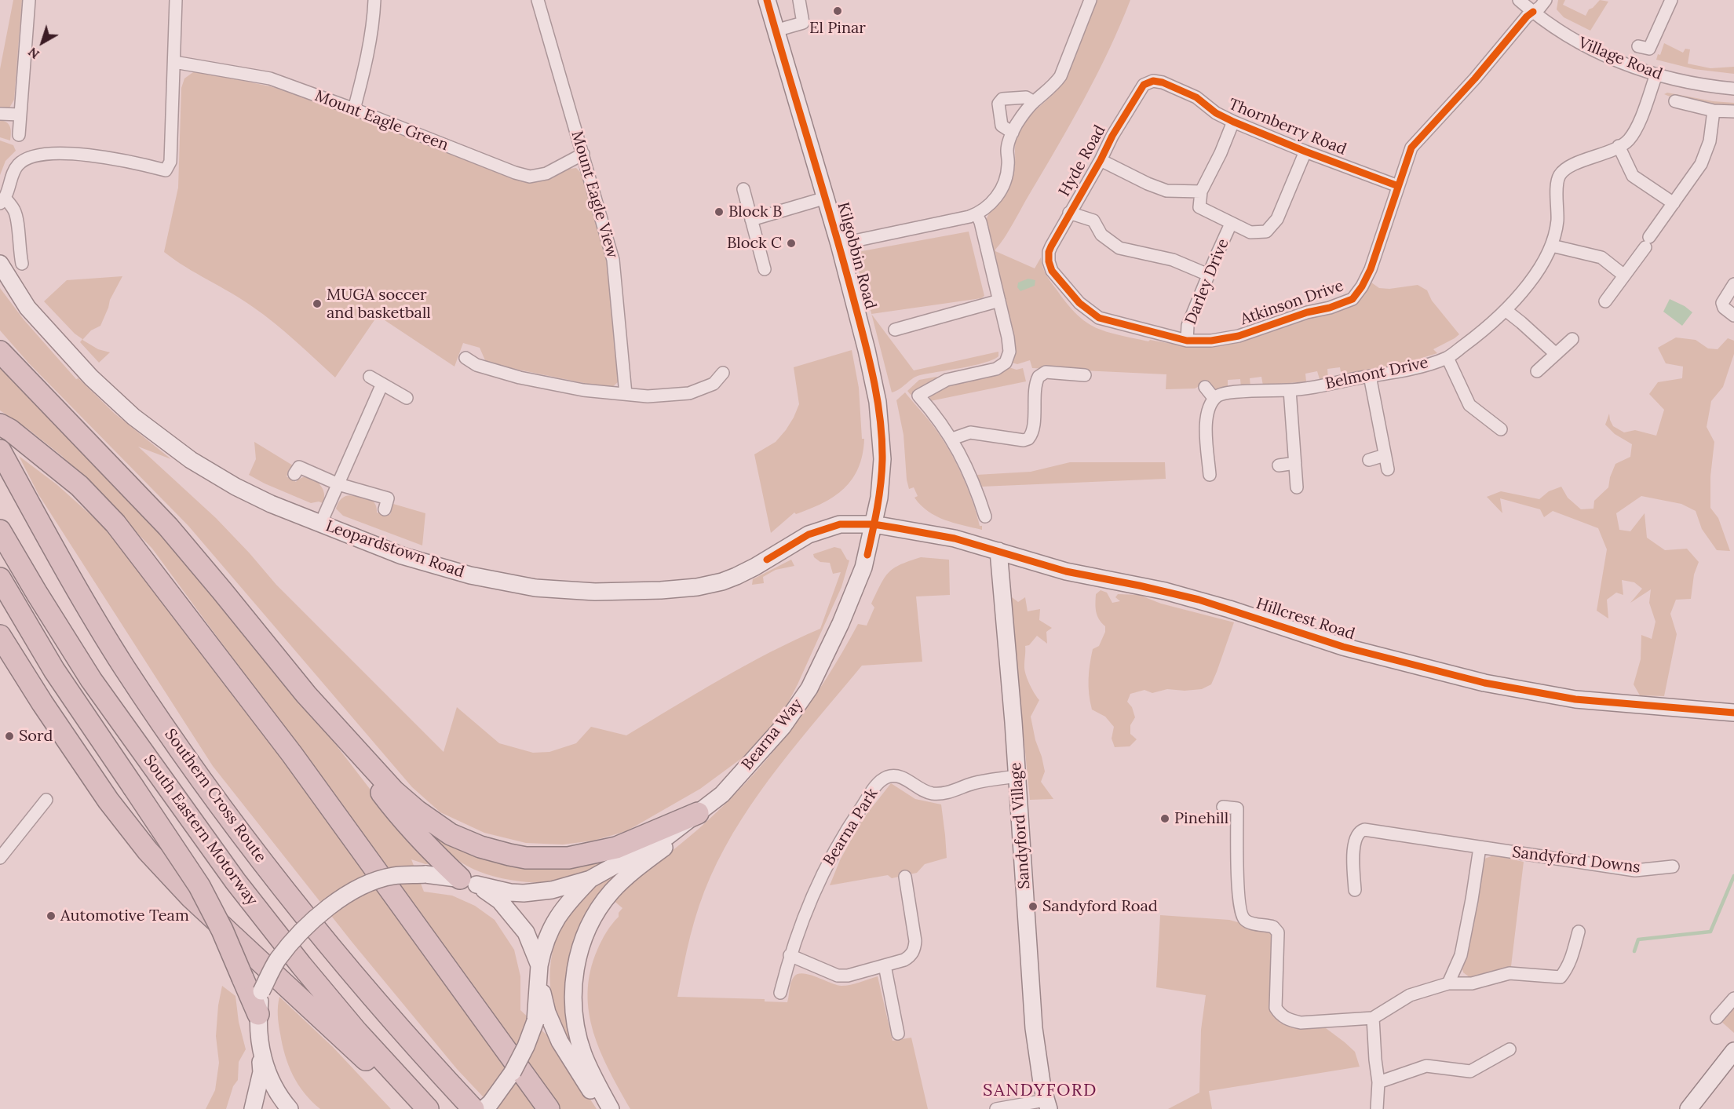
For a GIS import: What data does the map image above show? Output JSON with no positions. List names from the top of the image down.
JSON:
{
  "streets": {
    "highway": ["Southern Cross Route", "South Eastern Motorway"],
    "main road": [
      "Kilgobbin Road",
      "Leopardstown Road",
      "Hillcrest Road",
      "Bearna Way",
      "Sandyford Village"
    ],
    "street": [
      "Village Road",
      "Mount Eagle Green",
      "Thornberry Road",
      "Hyde Road",
      "Mount Eagle View",
      "Darley Drive",
      "Atkinson Drive",
      "Belmont Drive",
      "Bearna Park",
      "Sandyford Downs"
    ]
  },
  "crossings": [
    ["Village Road", "Atkinson Drive"],
    ["Village Road", "Belmont Drive"],
    ["Mount Eagle Green", "Mount Eagle View"],
    ["Thornberry Road", "Hyde Road"],
    ["Thornberry Road", "Atkinson Drive"],
    ["Hyde Road", "Atkinson Drive"],
    ["Kilgobbin Road", "Leopardstown Road"],
    ["Kilgobbin Road", "Hillcrest Road"],
    ["Kilgobbin Road", "Bearna Way"],
    ["Darley Drive", "Atkinson Drive"],
    ["Leopardstown Road", "Hillcrest Road"],
    ["Leopardstown Road", "Bearna Way"],
    ["Hillcrest Road", "Bearna Way"],
    ["Hillcrest Road", "Sandyford Village"],
    ["Sandyford Village", "Bearna Park"]
  ],
  "districts": ["SANDYFORD"],
  "places": [
    "El Pinar",
    "Block B",
    "Block C",
    "MUGA soccer and basketball",
    "Sord",
    "Pinehill",
    "Sandyford Road",
    "Automotive Team"
  ],
  "north": "bottom left"
}
